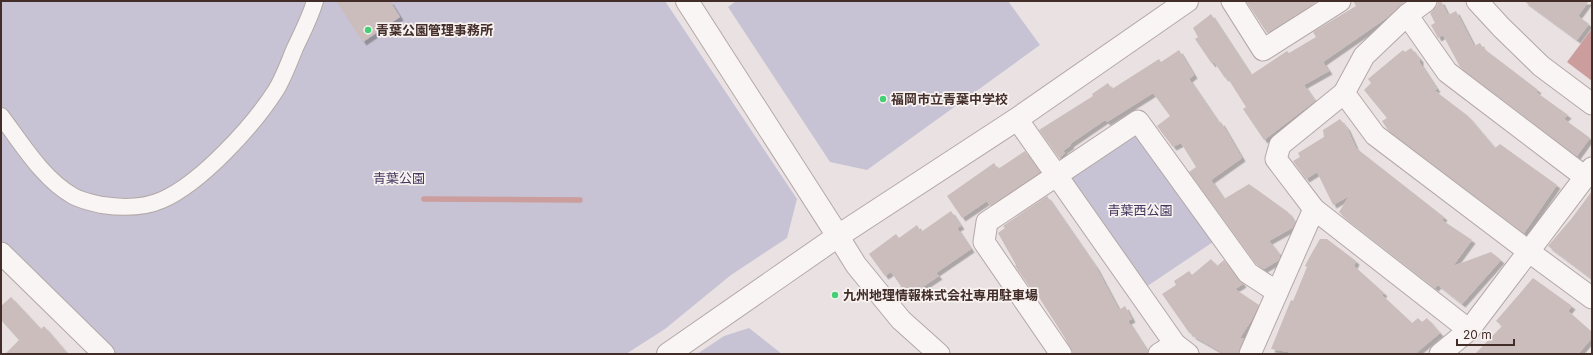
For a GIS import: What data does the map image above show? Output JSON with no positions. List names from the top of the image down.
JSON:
{
  "parks": ["青葉公園", "青葉西公園"],
  "places": ["青葉公園管理事務所", "福岡市立青葉中学校", "九州地理情報株式会社専用駐車場"],
  "scale_bar": "20 m"
}
